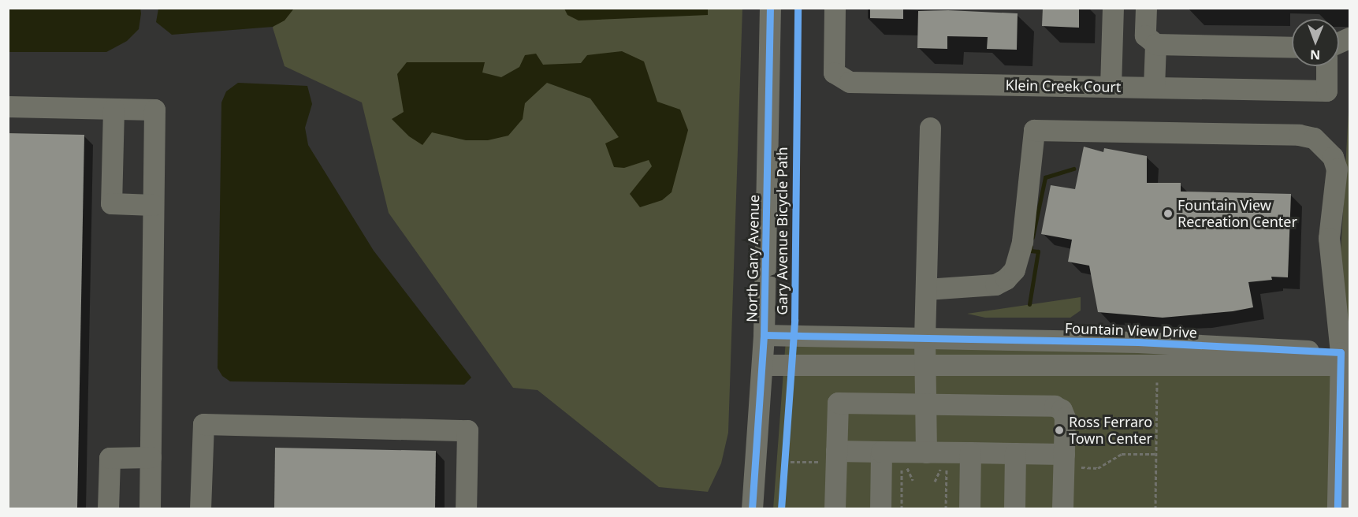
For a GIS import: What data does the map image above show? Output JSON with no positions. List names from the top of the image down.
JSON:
{
  "streets": {
    "street": ["Klein Creek Court", "North Gary Avenue", "Fountain View Drive"],
    "cycle path": ["Gary Avenue Bicycle Path"]
  },
  "crossings": [
    ["North Gary Avenue", "Fountain View Drive"]
  ],
  "places": ["Fountain View Recreation Center", "Ross Ferraro Town Center"],
  "north": "bottom"
}
